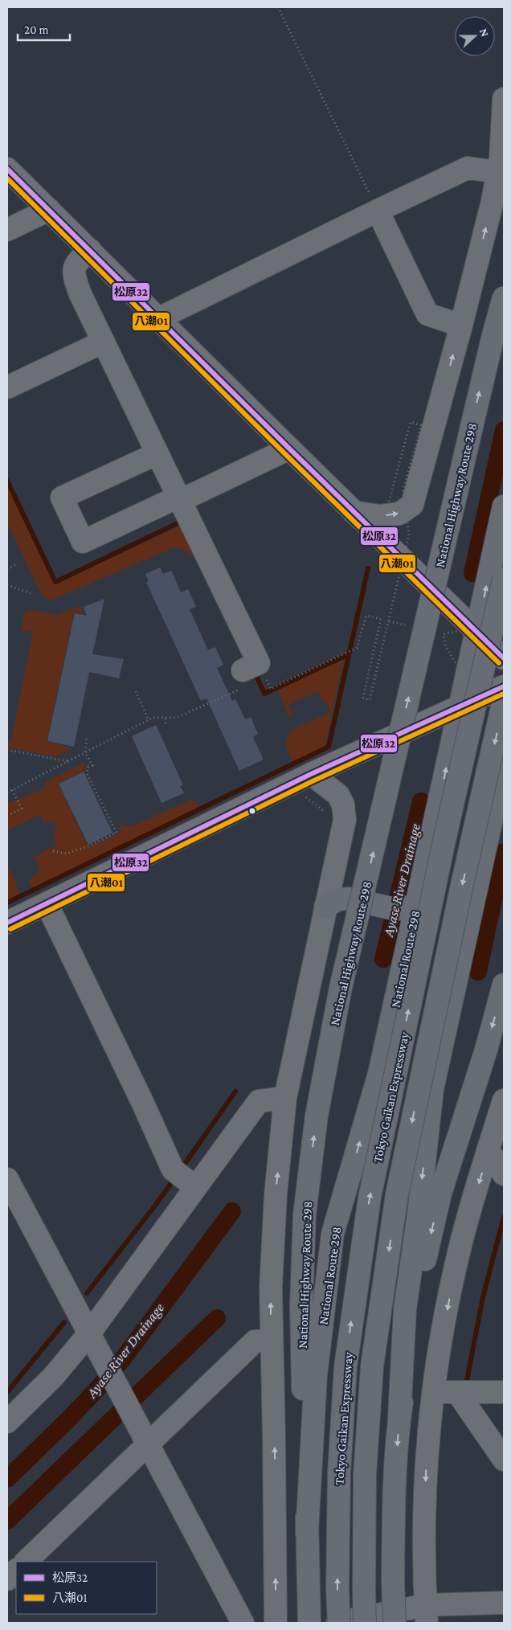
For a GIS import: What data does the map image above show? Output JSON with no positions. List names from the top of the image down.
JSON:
{
  "streets": {
    "highway": ["National Highway Route 298", "National Route 298", "Tokyo Gaikan Expressway"]
  },
  "crossings": [
    ["National Highway Route 298", "National Route 298"]
  ],
  "water": ["Ayase River Drainage"],
  "lines": ["transit line 松原32", "transit line 八潮01"],
  "legend": ["松原32", "八潮01"],
  "scale_bar": "20 m",
  "north": "right"
}
